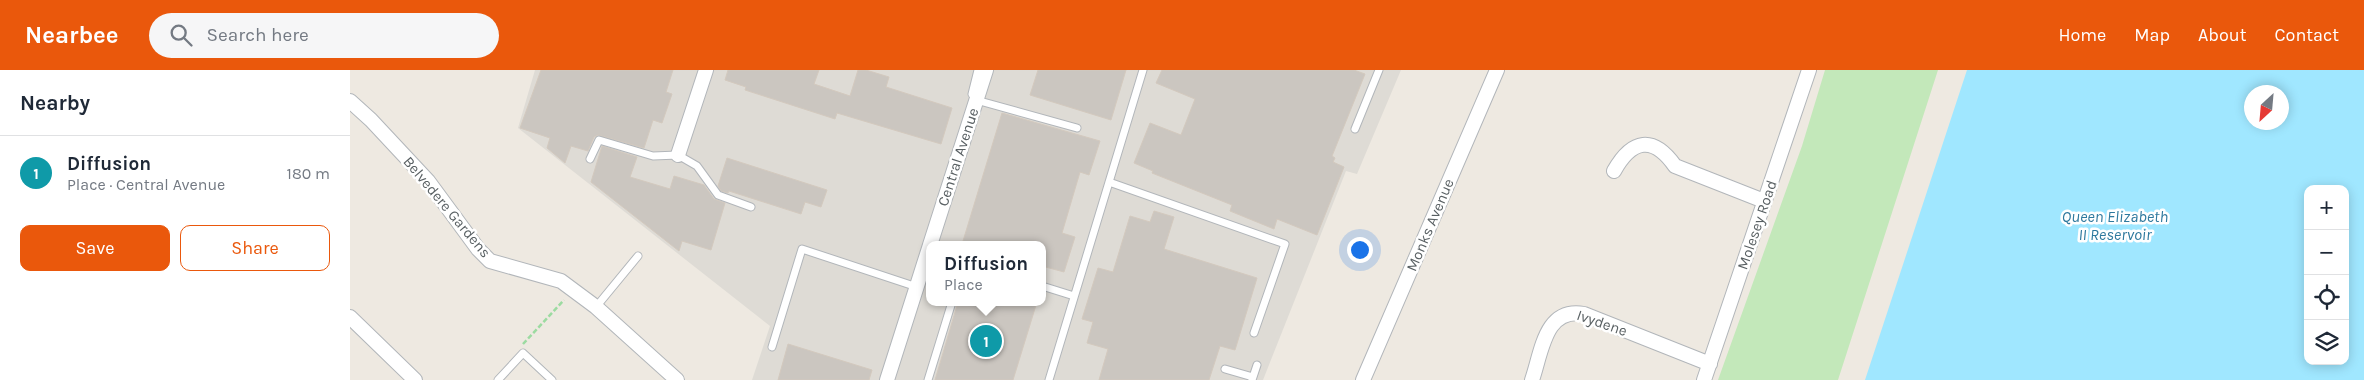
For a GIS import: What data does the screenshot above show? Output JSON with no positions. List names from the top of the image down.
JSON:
{
  "streets": {
    "street": [
      "Central Avenue",
      "Belvedere Gardens",
      "Monks Avenue",
      "Molesey Road",
      "Ivydene"
    ]
  },
  "crossings": [
    ["Molesey Road", "Ivydene"]
  ],
  "water": ["Queen Elizabeth II Reservoir"],
  "north": "bottom left",
  "page": {
    "header": "Nearbee",
    "search": "Search here",
    "nav": [
      "Home",
      "Map",
      "About",
      "Contact"
    ],
    "heading": "Nearby",
    "list": [
      {
        "mark": "1",
        "name": "Diffusion",
        "note": "Place · Central Avenue",
        "value": "180 m"
      }
    ],
    "map_buttons": ["+", "−"],
    "buttons": ["Save", "Share"],
    "popup": ["Diffusion", "Place"],
    "pins": "1"
  }
}
